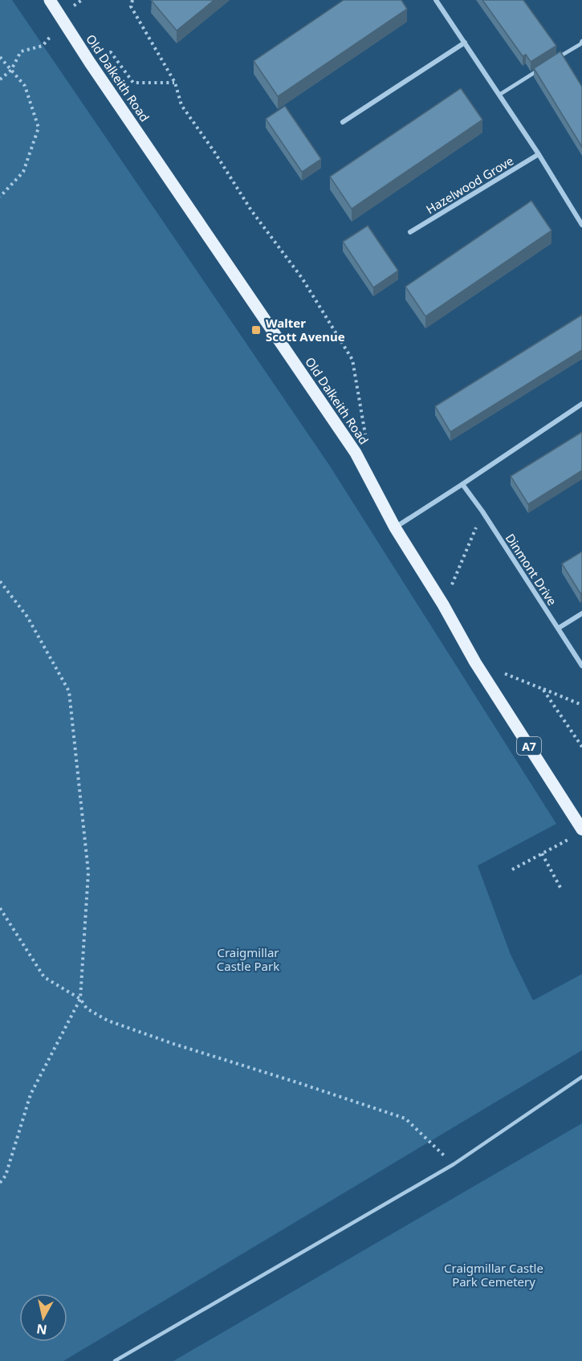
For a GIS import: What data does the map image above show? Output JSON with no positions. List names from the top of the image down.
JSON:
{
  "streets": {
    "main road": ["Old Dalkeith Road", "A7"],
    "street": ["Hazelwood Grove", "Dinmont Drive"]
  },
  "parks": ["Craigmillar Castle Park", "Craigmillar Castle Park Cemetery"],
  "places": {
    "transit": ["Walter Scott Avenue"]
  },
  "north": "bottom"
}
